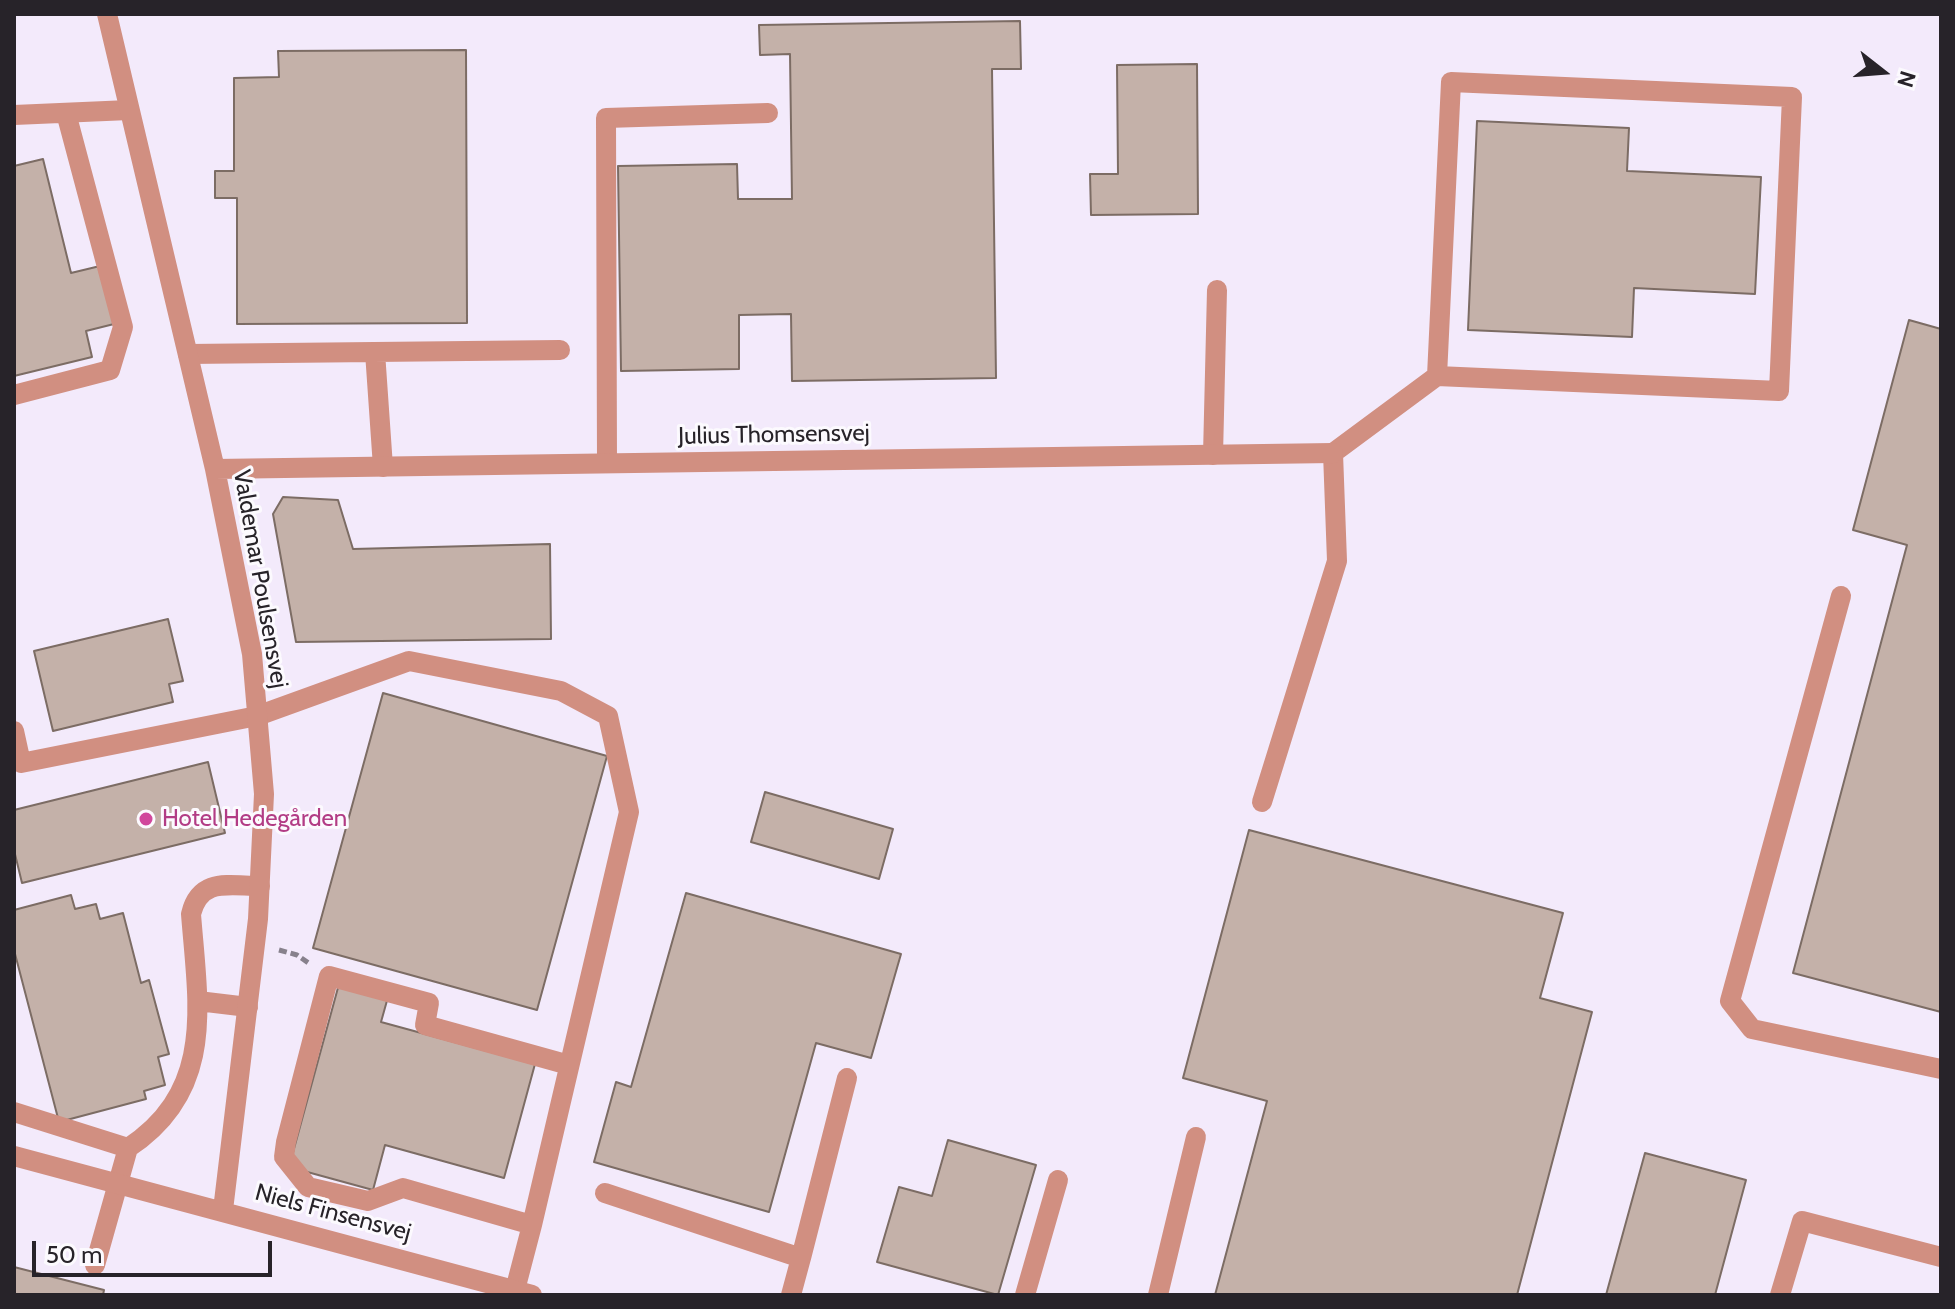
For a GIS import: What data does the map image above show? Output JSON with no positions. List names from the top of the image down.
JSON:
{
  "streets": {
    "street": ["Julius Thomsensvej", "Valdemar Poulsensvej", "Niels Finsensvej"]
  },
  "crossings": [
    ["Julius Thomsensvej", "Valdemar Poulsensvej"],
    ["Valdemar Poulsensvej", "Niels Finsensvej"]
  ],
  "places": ["Hotel Hedegården"],
  "scale_bar": "50 m",
  "north": "right"
}
